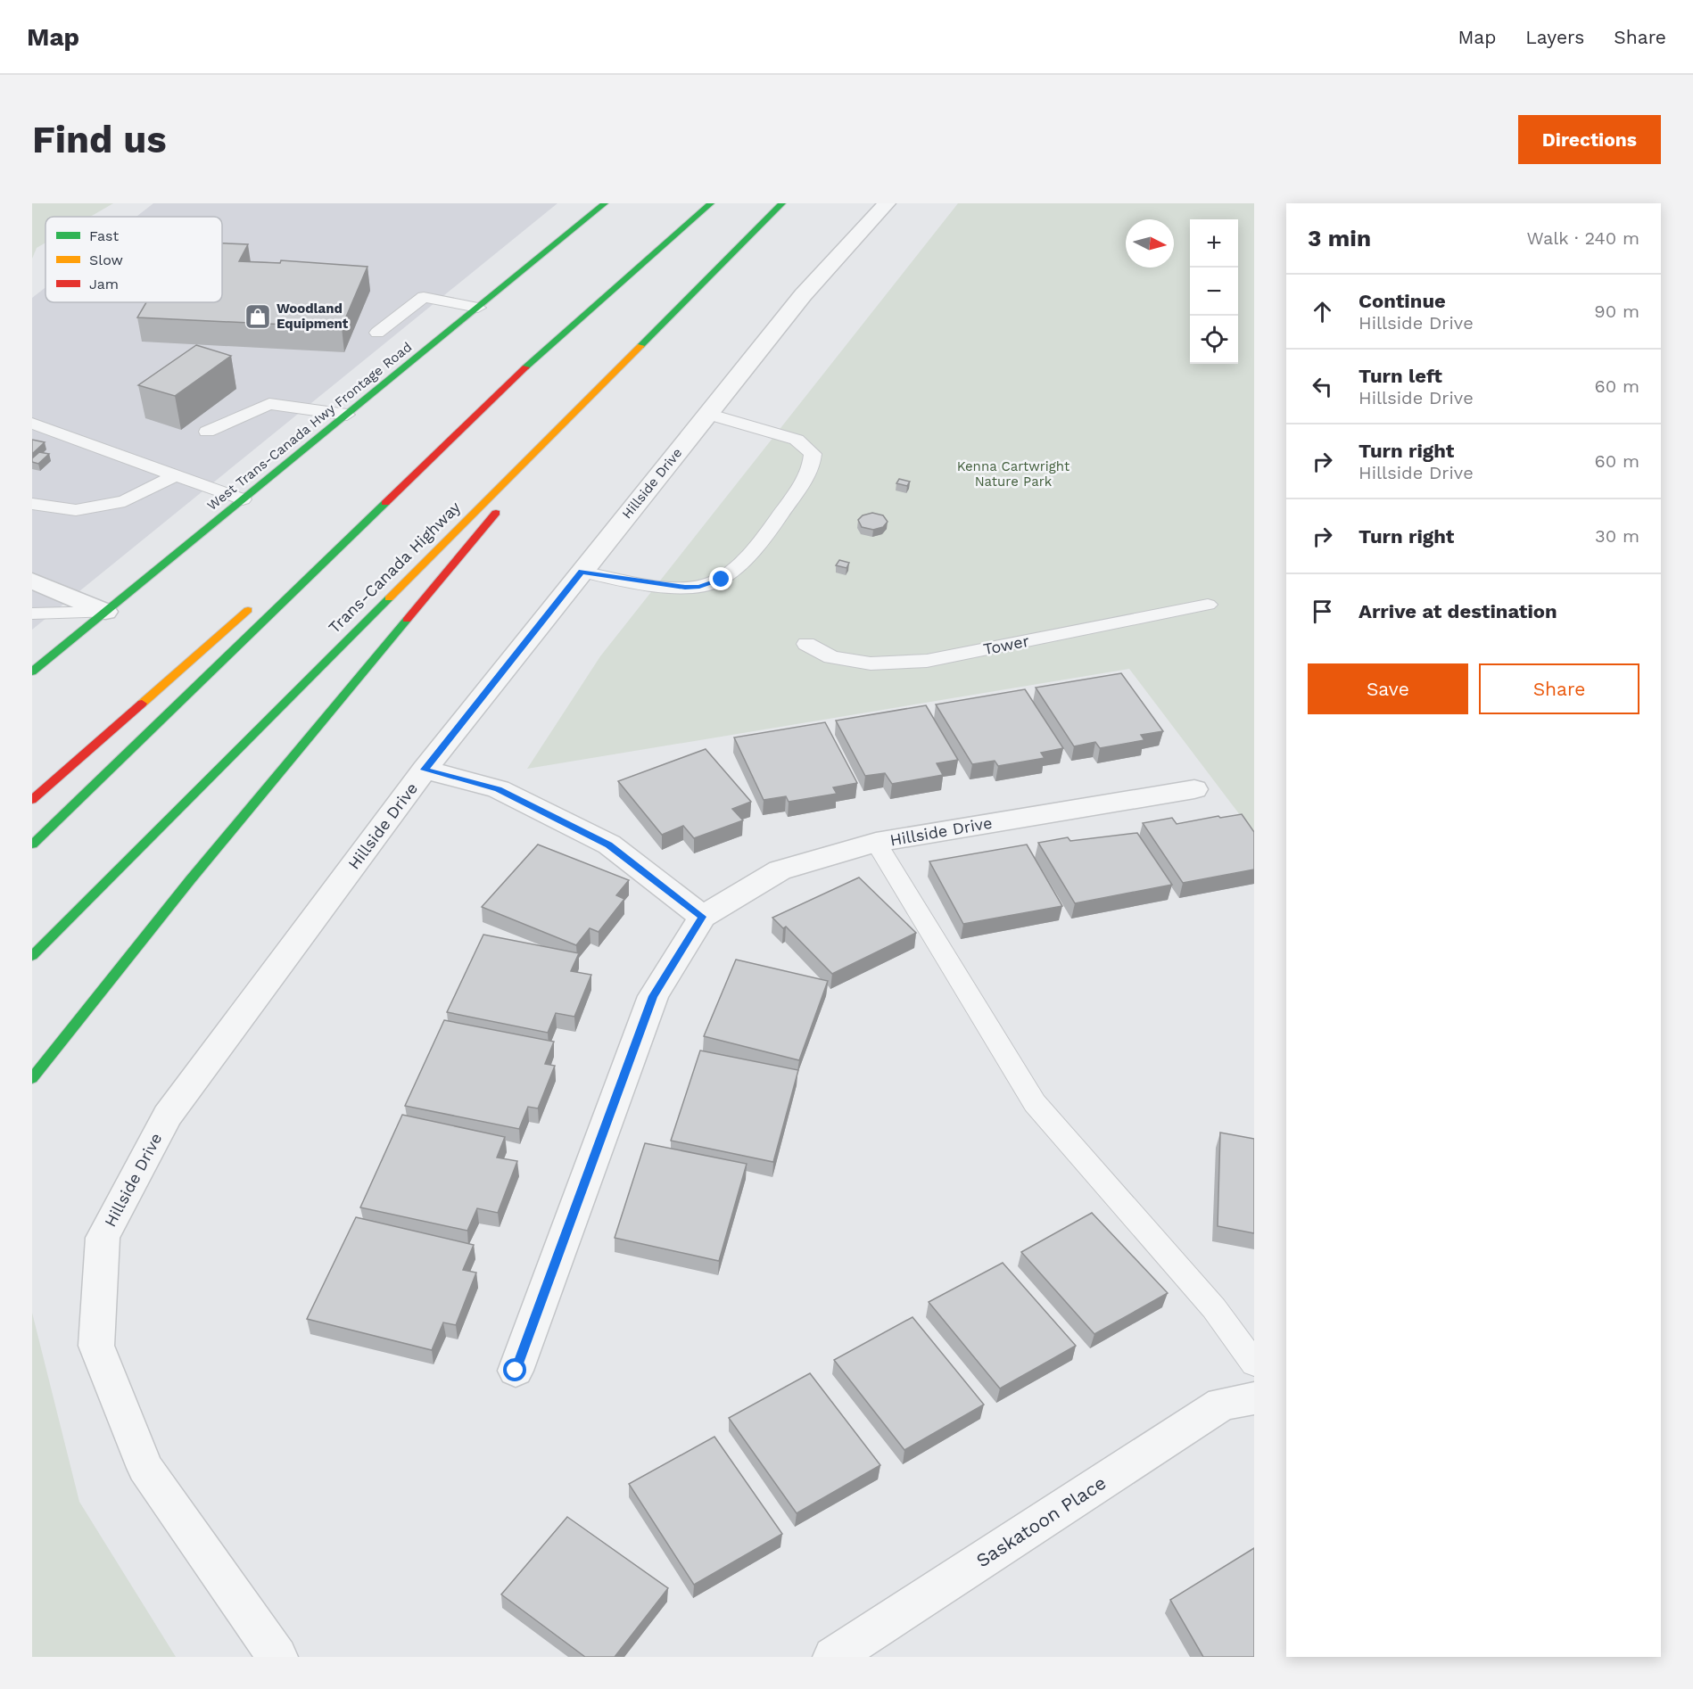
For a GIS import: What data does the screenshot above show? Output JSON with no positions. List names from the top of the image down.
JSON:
{
  "streets": {
    "main road": ["West Trans-Canada Hwy Frontage Road", "Trans-Canada Highway"],
    "street": ["Hillside Drive", "Saskatoon Place"],
    "lane": ["Tower"]
  },
  "parks": ["Kenna Cartwright Nature Park"],
  "places": {
    "shop": ["Woodland Equipment"]
  },
  "legend": ["Fast", "Slow", "Jam"],
  "north": "right",
  "page": {
    "header": "Map",
    "nav": ["Map", "Layers", "Share"],
    "buttons": [
      "Directions",
      ["Save", "Share"]
    ],
    "title": "Find us",
    "heading": ["3 min", "Walk · 240 m"],
    "map_buttons": ["+", "−"],
    "list": [
      ["Continue", "Hillside Drive", "90 m"],
      ["Turn left", "Hillside Drive", "60 m"],
      ["Turn right", "Hillside Drive", "60 m"],
      ["Turn right", "30 m"],
      "Arrive at destination"
    ]
  }
}
